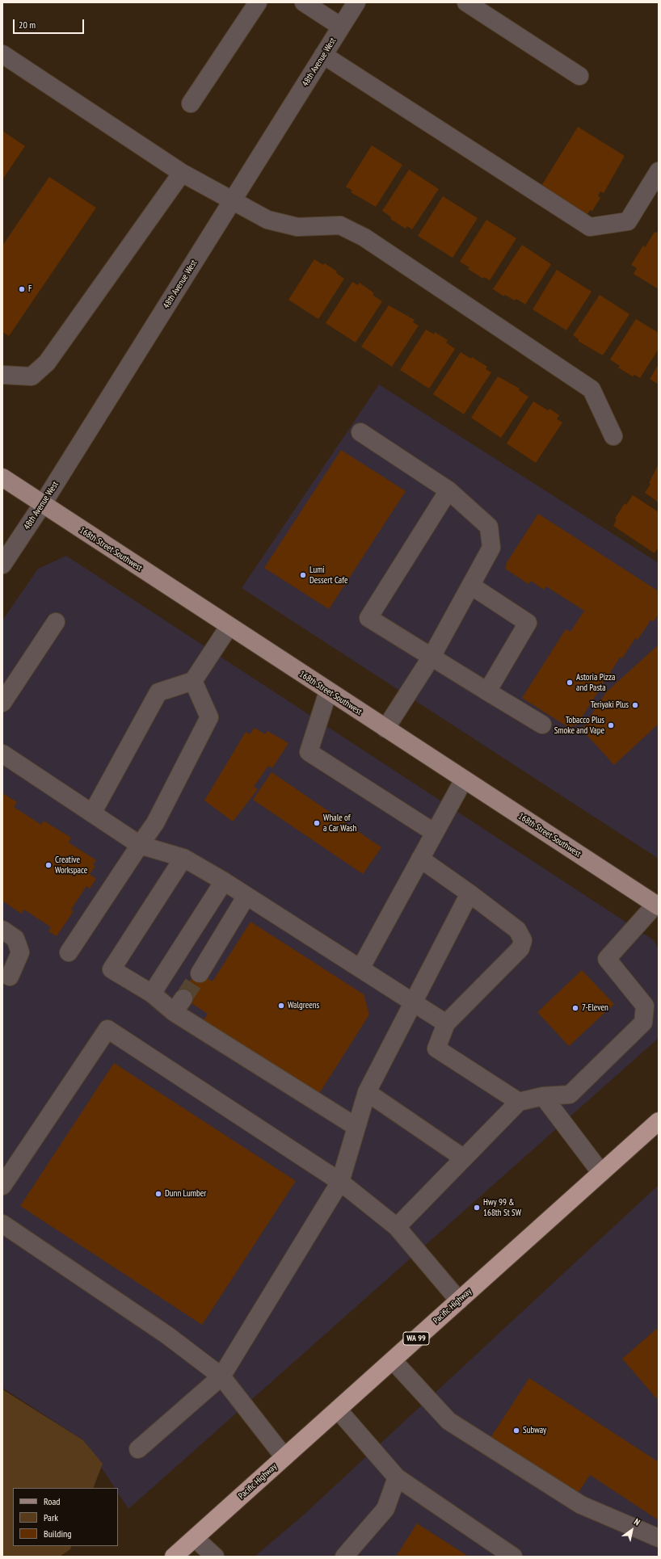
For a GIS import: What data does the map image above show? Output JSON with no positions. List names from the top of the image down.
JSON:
{
  "streets": {
    "highway": ["Pacific Highway", "WA 99"],
    "main road": ["168th Street Southwest"],
    "street": ["48th Avenue West"]
  },
  "crossings": [
    ["48th Avenue West", "168th Street Southwest"]
  ],
  "places": [
    "F",
    "Lumi Dessert Cafe",
    "Astoria Pizza and Pasta",
    "Teriyaki Plus",
    "Tobacco Plus Smoke and Vape",
    "Whale of a Car Wash",
    "Creative Workspace",
    "Walgreens",
    "7-Eleven",
    "Dunn Lumber",
    "Hwy 99 & 168th St SW",
    "Subway"
  ],
  "legend": ["Road", "Park", "Building"],
  "scale_bar": "20 m",
  "north": "top right"
}
